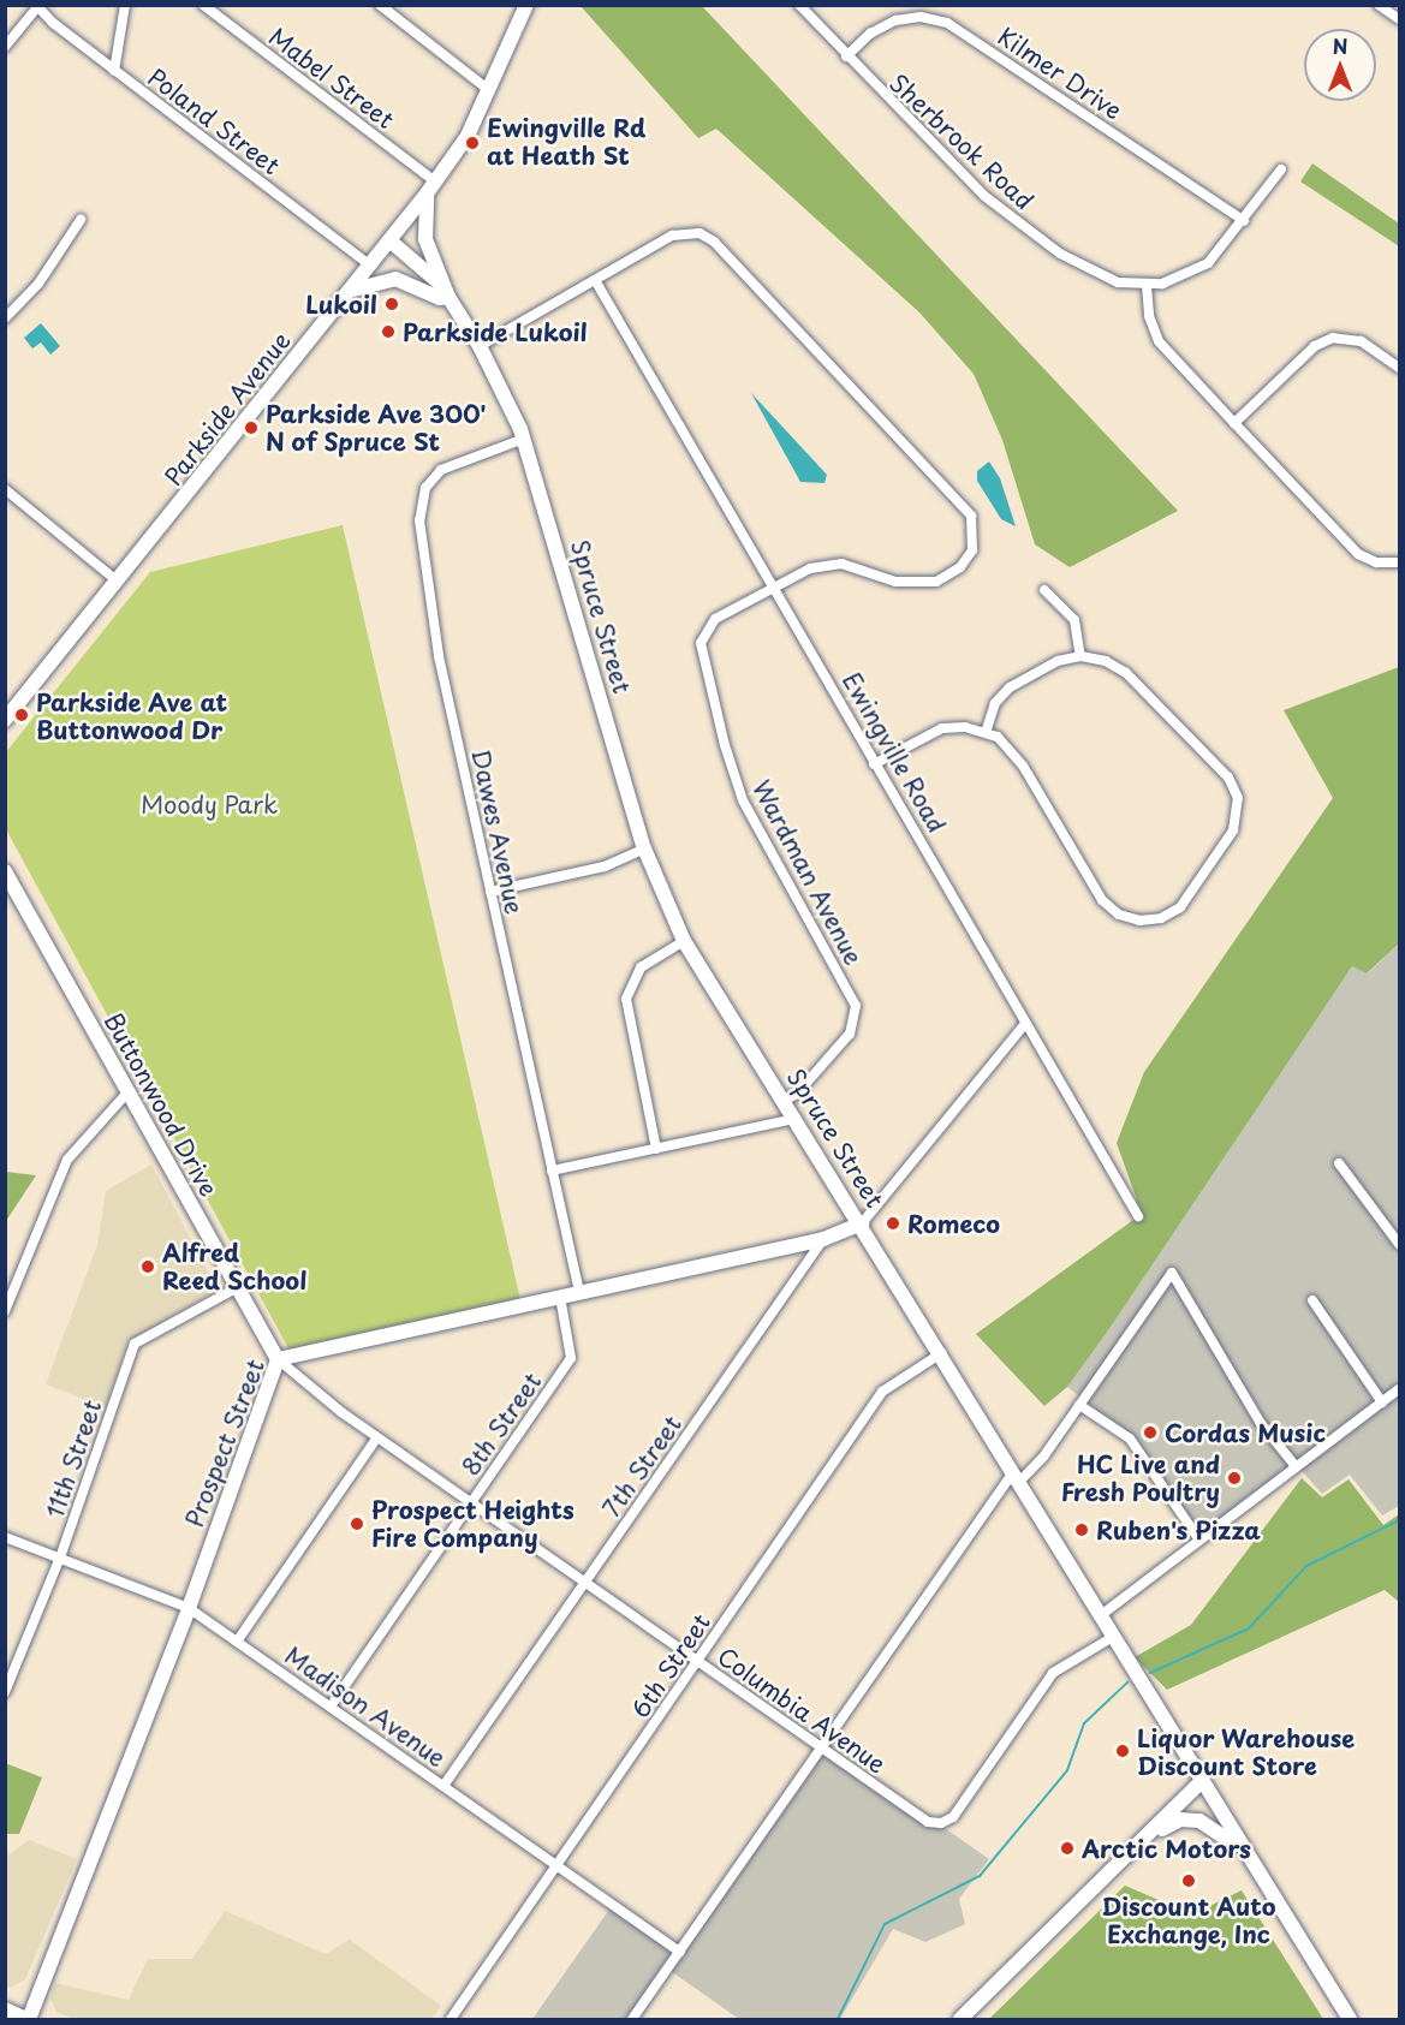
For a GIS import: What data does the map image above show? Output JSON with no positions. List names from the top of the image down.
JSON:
{
  "streets": {
    "street": [
      "Kilmer Drive",
      "Mabel Street",
      "Poland Street",
      "Sherbrook Road",
      "Parkside Avenue",
      "Spruce Street",
      "Ewingville Road",
      "Dawes Avenue",
      "Wardman Avenue",
      "Buttonwood Drive",
      "8th Street",
      "Prospect Street",
      "11th Street",
      "7th Street",
      "6th Street",
      "Madison Avenue",
      "Columbia Avenue"
    ]
  },
  "crossings": [
    ["Kilmer Drive", "Sherbrook Road"],
    ["Mabel Street", "Parkside Avenue"],
    ["Poland Street", "Parkside Avenue"],
    ["Parkside Avenue", "Spruce Street"],
    ["Spruce Street", "Dawes Avenue"],
    ["Spruce Street", "Wardman Avenue"],
    ["Spruce Street", "Prospect Street"],
    ["Spruce Street", "6th Street"],
    ["Spruce Street", "Columbia Avenue"],
    ["Ewingville Road", "Wardman Avenue"],
    ["Dawes Avenue", "Prospect Street"],
    ["Buttonwood Drive", "Prospect Street"],
    ["Buttonwood Drive", "11th Street"],
    ["Buttonwood Drive", "Columbia Avenue"],
    ["8th Street", "Prospect Street"],
    ["8th Street", "Madison Avenue"],
    ["8th Street", "Columbia Avenue"],
    ["Prospect Street", "7th Street"],
    ["Prospect Street", "Madison Avenue"],
    ["Prospect Street", "Columbia Avenue"],
    ["11th Street", "Madison Avenue"],
    ["7th Street", "Madison Avenue"],
    ["7th Street", "Columbia Avenue"],
    ["6th Street", "Madison Avenue"],
    ["6th Street", "Columbia Avenue"]
  ],
  "parks": ["Moody Park"],
  "places": [
    "Ewingville Rd at Heath St",
    "Lukoil",
    "Parkside Lukoil",
    "Parkside Ave 300' N of Spruce St",
    "Parkside Ave at Buttonwood Dr",
    "Romeco",
    "Alfred Reed School",
    "Cordas Music",
    "HC Live and Fresh Poultry",
    "Prospect Heights Fire Company",
    "Ruben's Pizza",
    "Liquor Warehouse Discount Store",
    "Arctic Motors",
    "Discount Auto Exchange, Inc"
  ],
  "north": "top"
}
